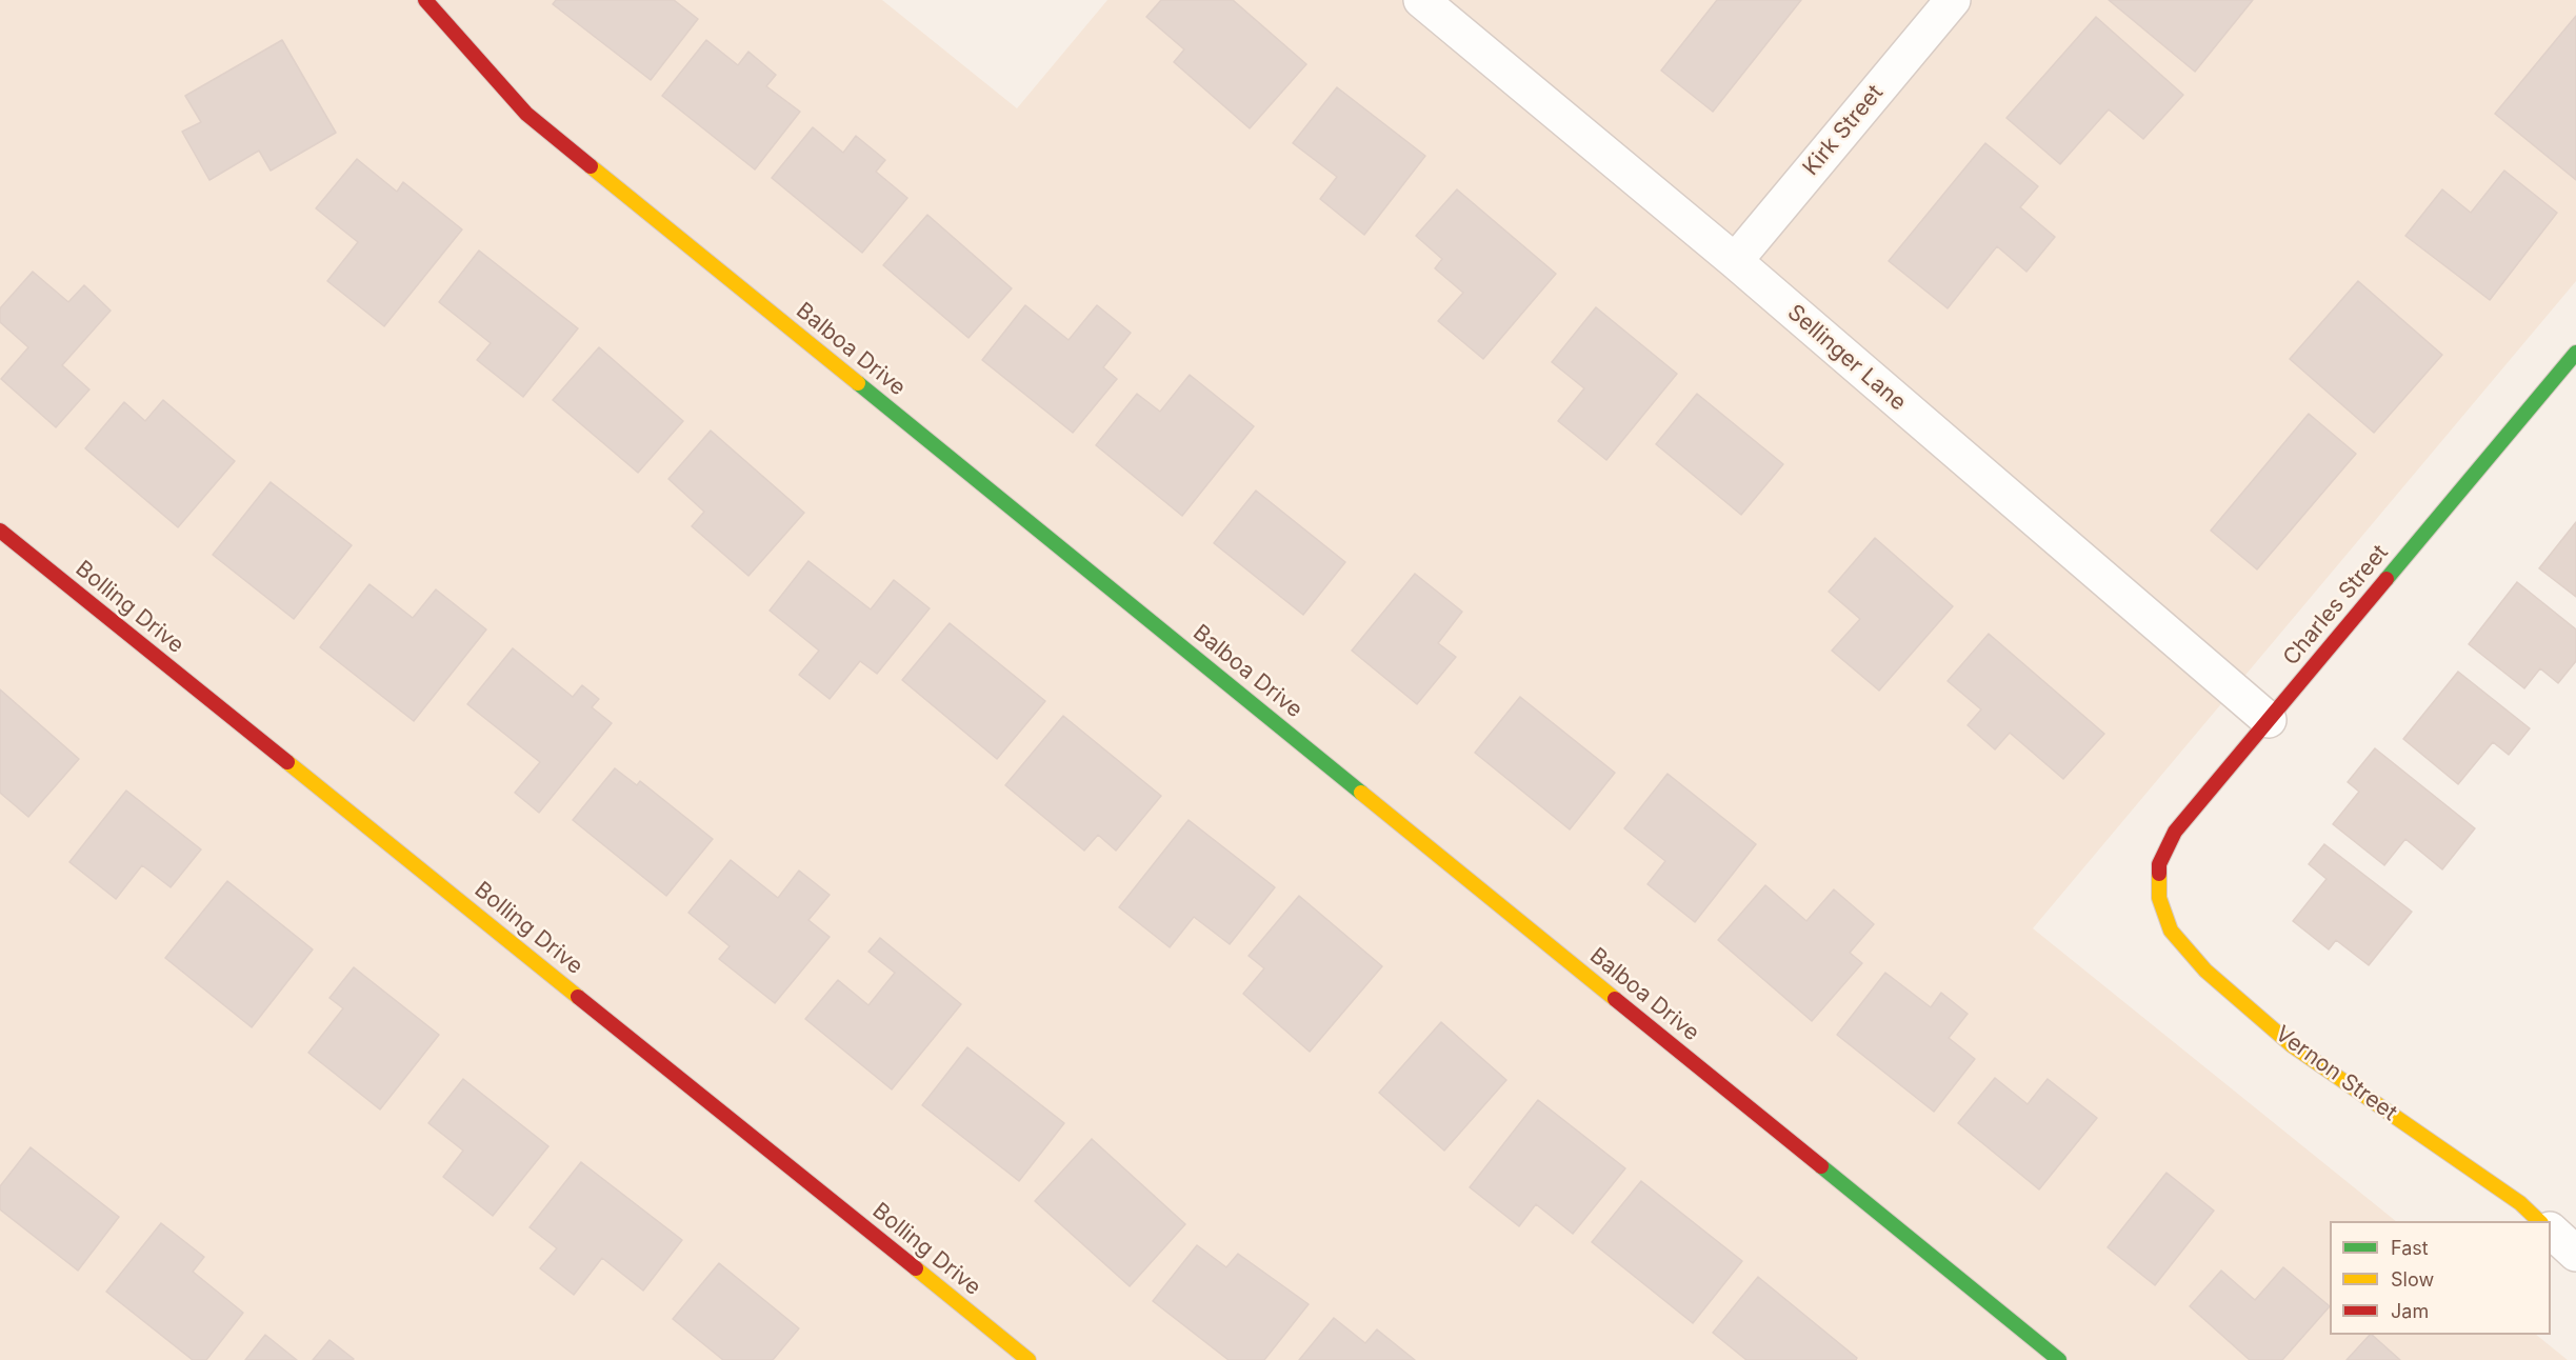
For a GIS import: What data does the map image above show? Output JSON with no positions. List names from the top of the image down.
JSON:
{
  "streets": {
    "street": [
      "Kirk Street",
      "Balboa Drive",
      "Sellinger Lane",
      "Charles Street",
      "Bolling Drive",
      "Vernon Street"
    ]
  },
  "crossings": [
    ["Kirk Street", "Sellinger Lane"],
    ["Sellinger Lane", "Charles Street"],
    ["Charles Street", "Vernon Street"]
  ],
  "legend": ["Fast", "Slow", "Jam"]
}
